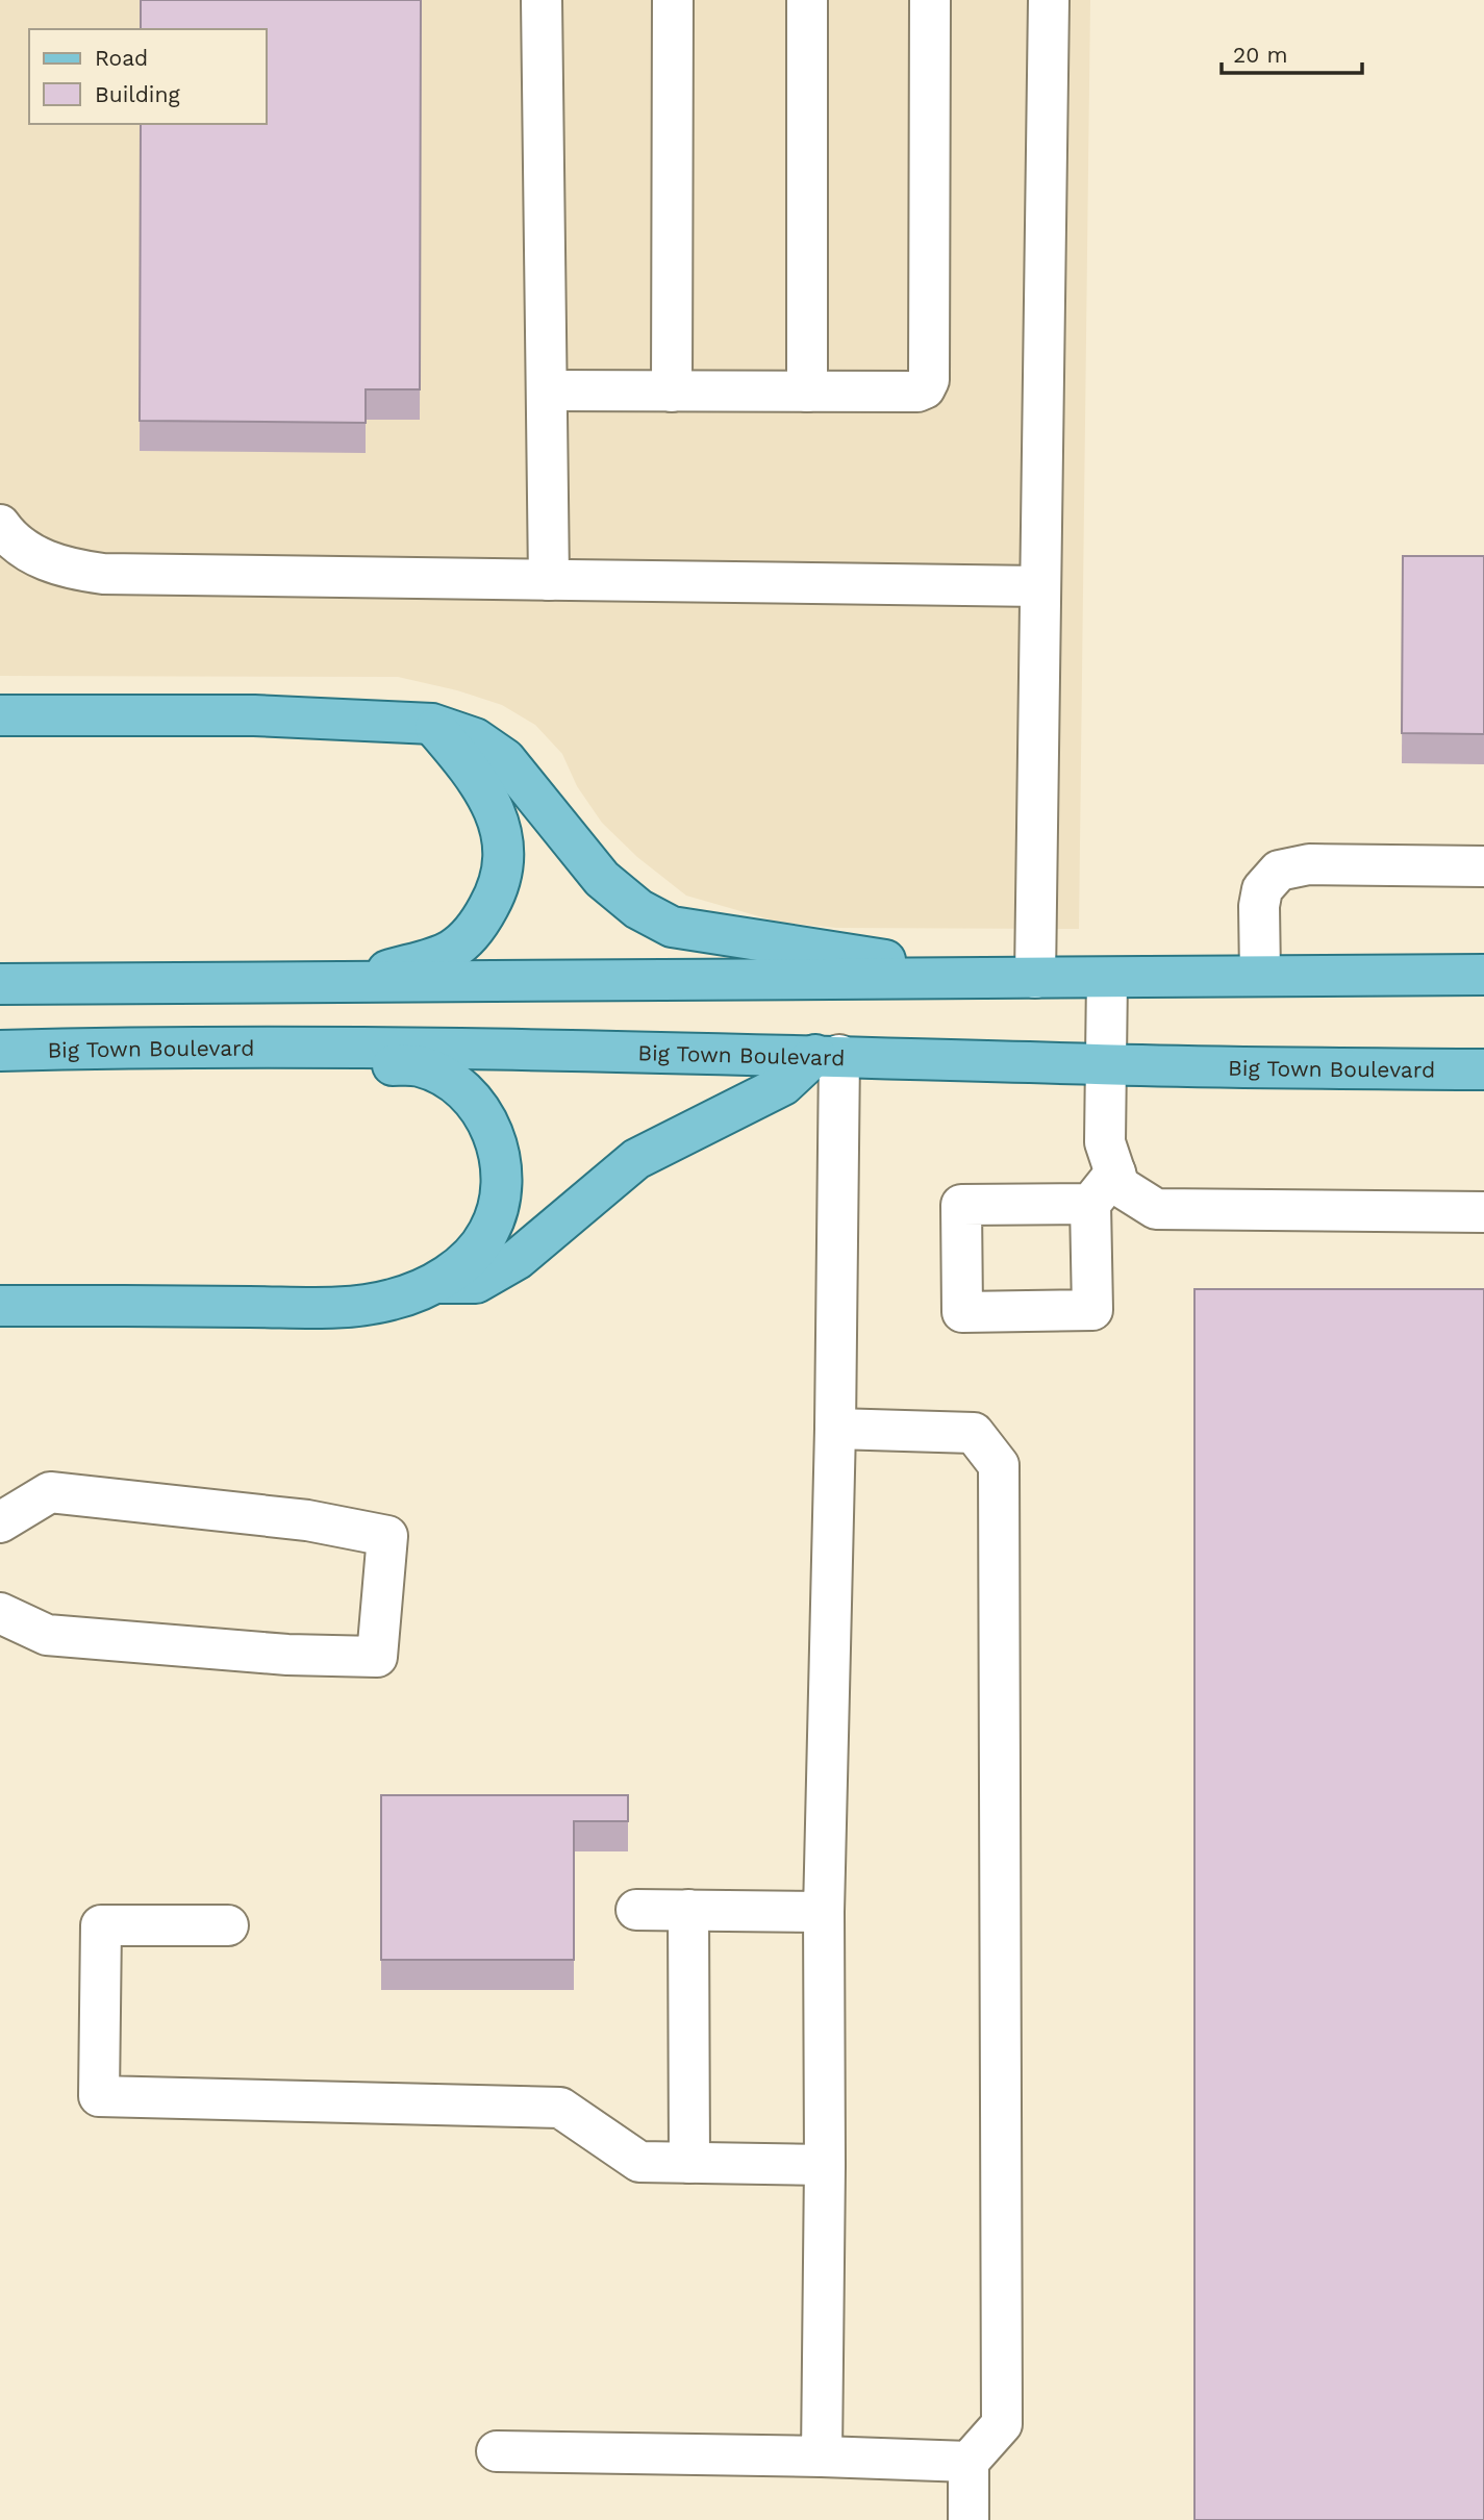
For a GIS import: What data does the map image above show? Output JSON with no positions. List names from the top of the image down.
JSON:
{
  "streets": {
    "main road": ["Big Town Boulevard"]
  },
  "legend": ["Road", "Building"],
  "scale_bar": "20 m"
}
